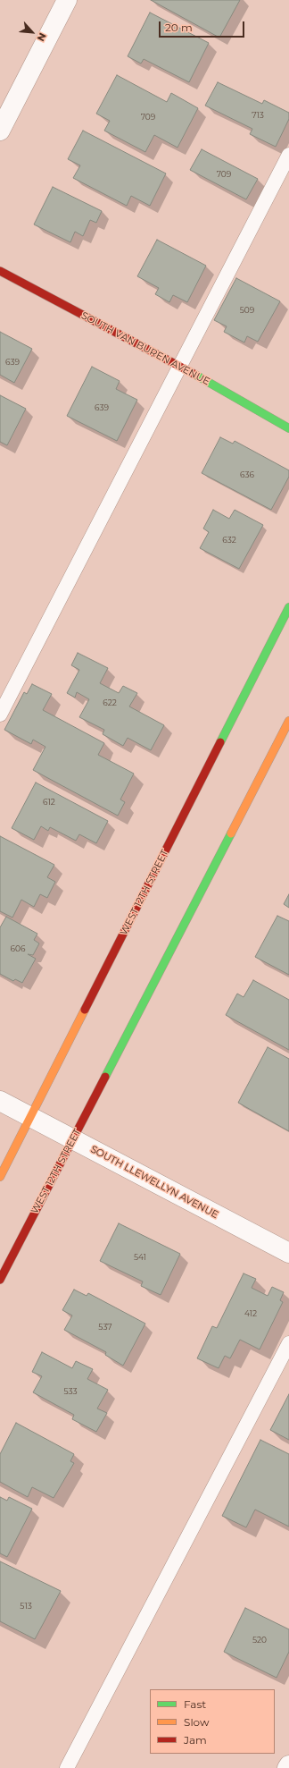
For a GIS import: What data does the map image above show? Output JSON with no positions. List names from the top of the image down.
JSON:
{
  "streets": {
    "main road": ["SOUTH VAN BUREN AVENUE", "WEST 12TH STREET"],
    "street": ["SOUTH LLEWELLYN AVENUE"]
  },
  "crossings": [
    ["WEST 12TH STREET", "SOUTH LLEWELLYN AVENUE"]
  ],
  "house_numbers": [
    "713",
    "709",
    "709",
    "509",
    "639",
    "639",
    "636",
    "632",
    "622",
    "612",
    "606",
    "541",
    "412",
    "537",
    "533",
    "513",
    "520"
  ],
  "legend": ["Fast", "Slow", "Jam"],
  "scale_bar": "20 m",
  "north": "bottom right"
}
